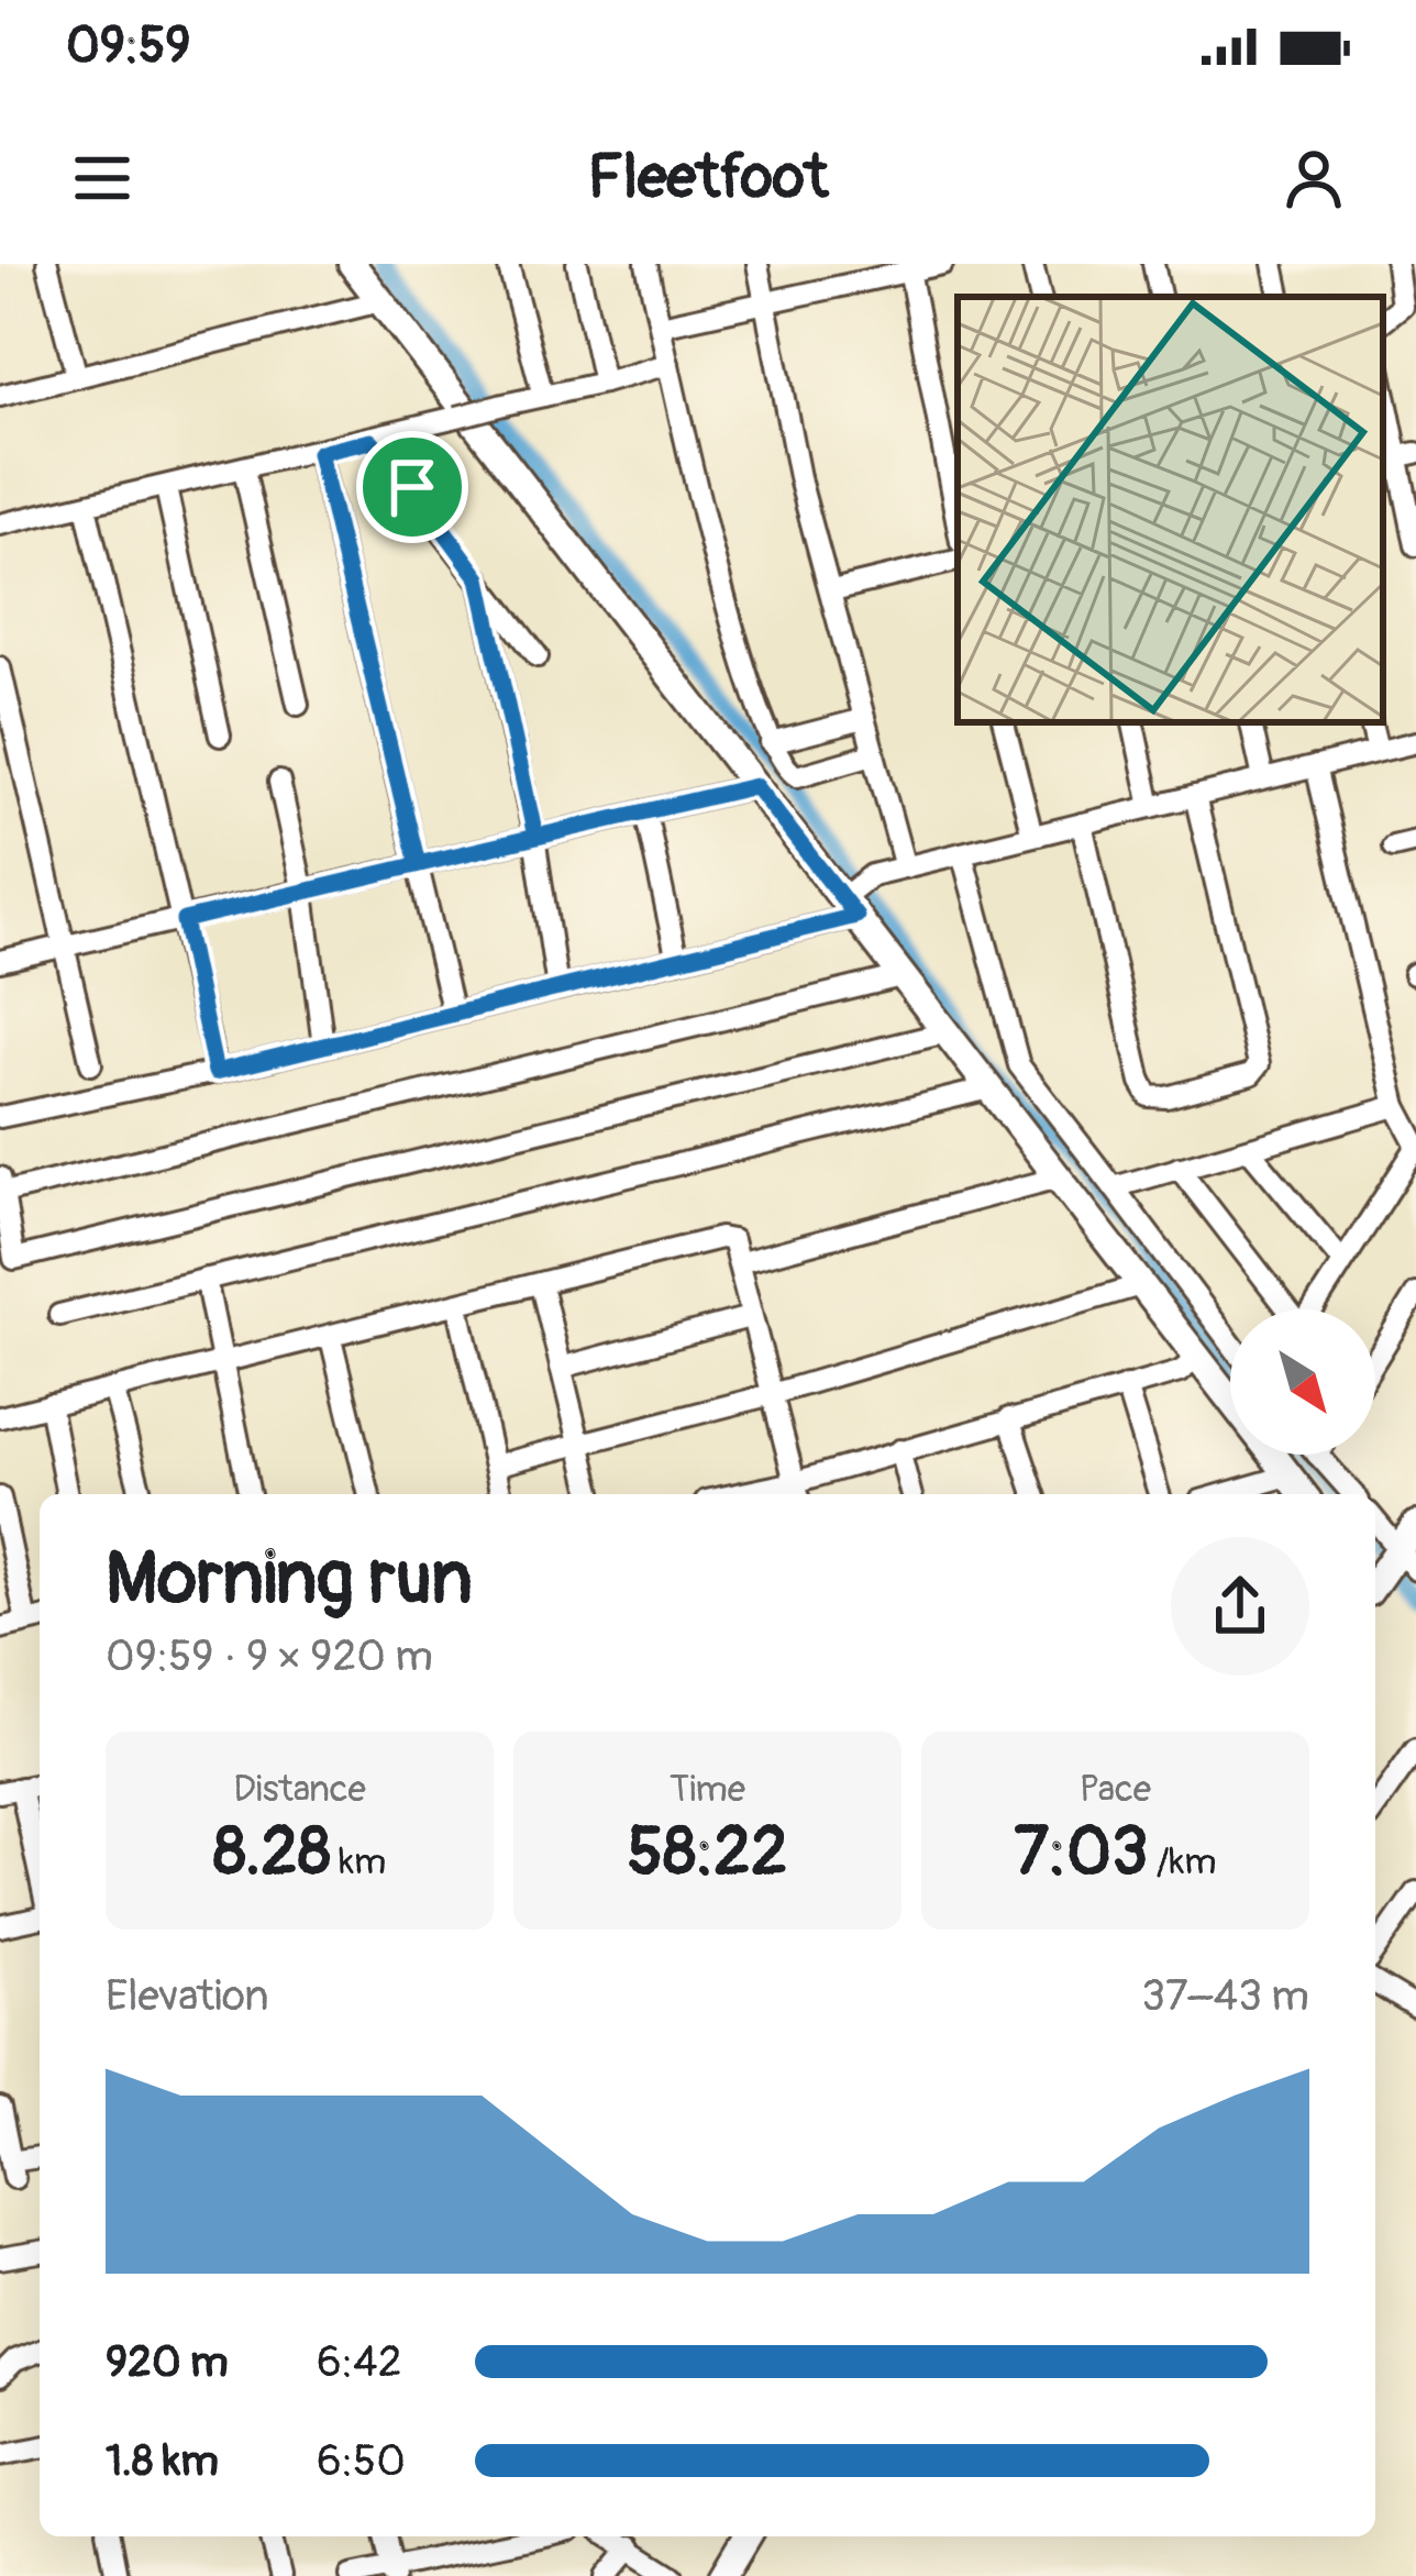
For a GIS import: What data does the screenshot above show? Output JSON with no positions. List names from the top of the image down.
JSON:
{
  "north": "bottom right",
  "page": {
    "status": "09:59",
    "header": "Fleetfoot",
    "heading": ["Morning run", "09:59 · 9 × 920 m"],
    "stats": [
      ["Distance", "8.28 km"],
      ["Time", "58:22"],
      ["Pace", "7:03 /km"]
    ],
    "chart": ["Elevation", "37–43 m"],
    "list": [
      {
        "name": "920 m",
        "note": "6:42"
      },
      {
        "name": "1.8 km",
        "note": "6:50"
      }
    ]
  }
}
